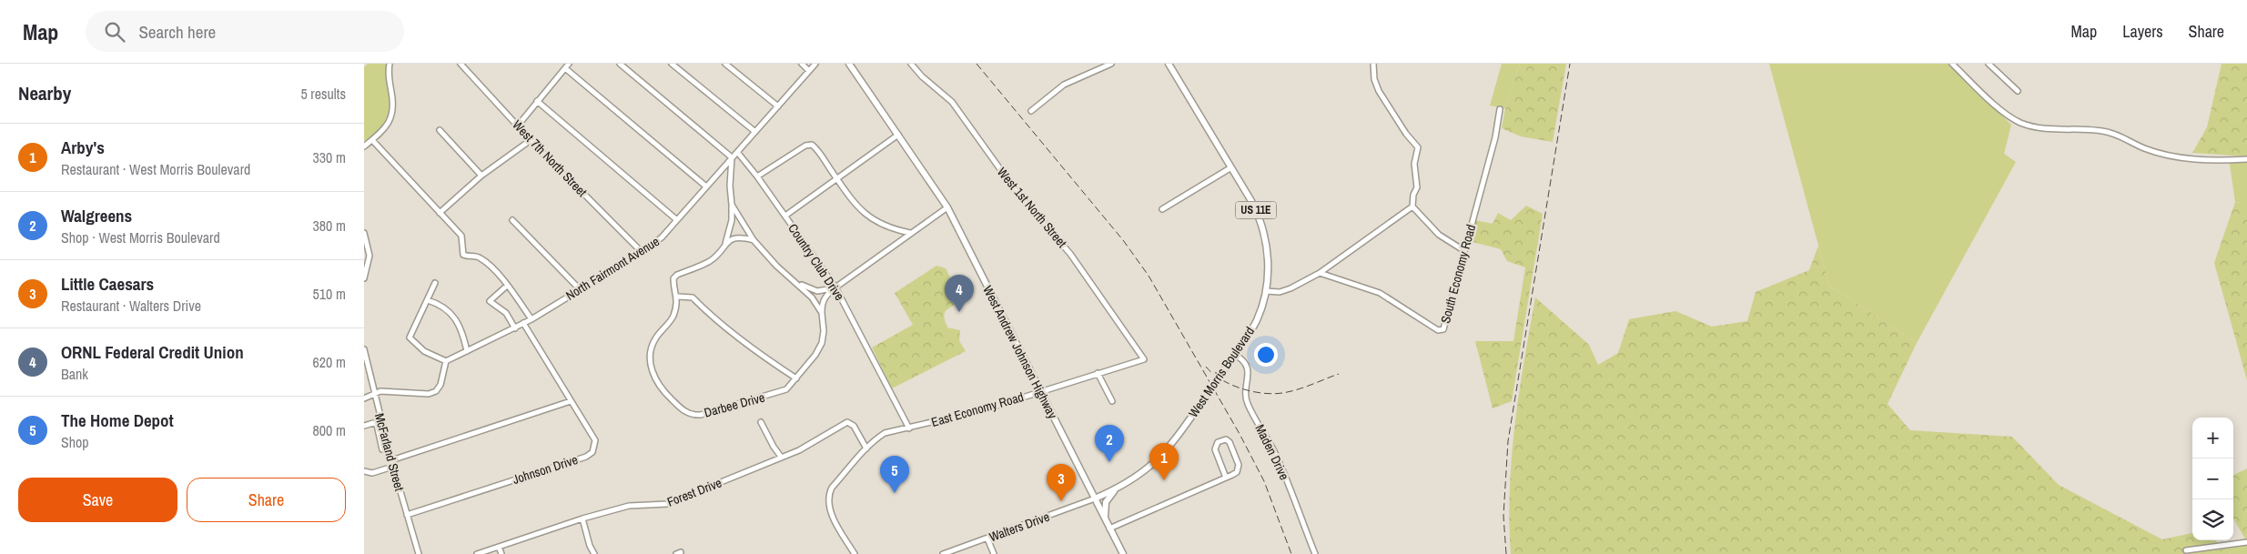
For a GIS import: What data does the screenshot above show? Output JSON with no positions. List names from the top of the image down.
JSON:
{
  "streets": {
    "main road": ["US 11E", "West Andrew Johnson Highway", "West Morris Boulevard"],
    "street": [
      "West 7th North Street",
      "West 1st North Street",
      "Country Club Drive",
      "North Fairmont Avenue",
      "South Economy Road",
      "Darbee Drive",
      "East Economy Road",
      "McFarland Street",
      "Maden Drive",
      "Johnson Drive",
      "Forest Drive",
      "Walters Drive"
    ]
  },
  "crossings": [
    ["West 7th North Street", "North Fairmont Avenue"],
    ["West 1st North Street", "East Economy Road"],
    ["Country Club Drive", "North Fairmont Avenue"],
    ["Country Club Drive", "East Economy Road"],
    ["North Fairmont Avenue", "Darbee Drive"],
    ["North Fairmont Avenue", "Johnson Drive"],
    ["West Andrew Johnson Highway", "West Morris Boulevard"],
    ["West Andrew Johnson Highway", "East Economy Road"],
    ["West Andrew Johnson Highway", "Walters Drive"],
    ["West Morris Boulevard", "Maden Drive"],
    ["West Morris Boulevard", "Walters Drive"],
    ["East Economy Road", "Forest Drive"],
    ["McFarland Street", "Johnson Drive"]
  ],
  "page": {
    "header": "Map",
    "search": "Search here",
    "nav": ["Map", "Layers", "Share"],
    "heading": ["Nearby", "5 results"],
    "list": [
      {
        "mark": "1",
        "name": "Arby's",
        "note": "Restaurant · West Morris Boulevard",
        "value": "330 m"
      },
      {
        "mark": "2",
        "name": "Walgreens",
        "note": "Shop · West Morris Boulevard",
        "value": "380 m"
      },
      {
        "mark": "3",
        "name": "Little Caesars",
        "note": "Restaurant · Walters Drive",
        "value": "510 m"
      },
      {
        "mark": "4",
        "name": "ORNL Federal Credit Union",
        "note": "Bank",
        "value": "620 m"
      },
      {
        "mark": "5",
        "name": "The Home Depot",
        "note": "Shop",
        "value": "800 m"
      }
    ],
    "pins": [
      "4",
      "2",
      "1",
      "5",
      "3"
    ],
    "map_buttons": ["+", "−"],
    "buttons": ["Save", "Share"]
  }
}
